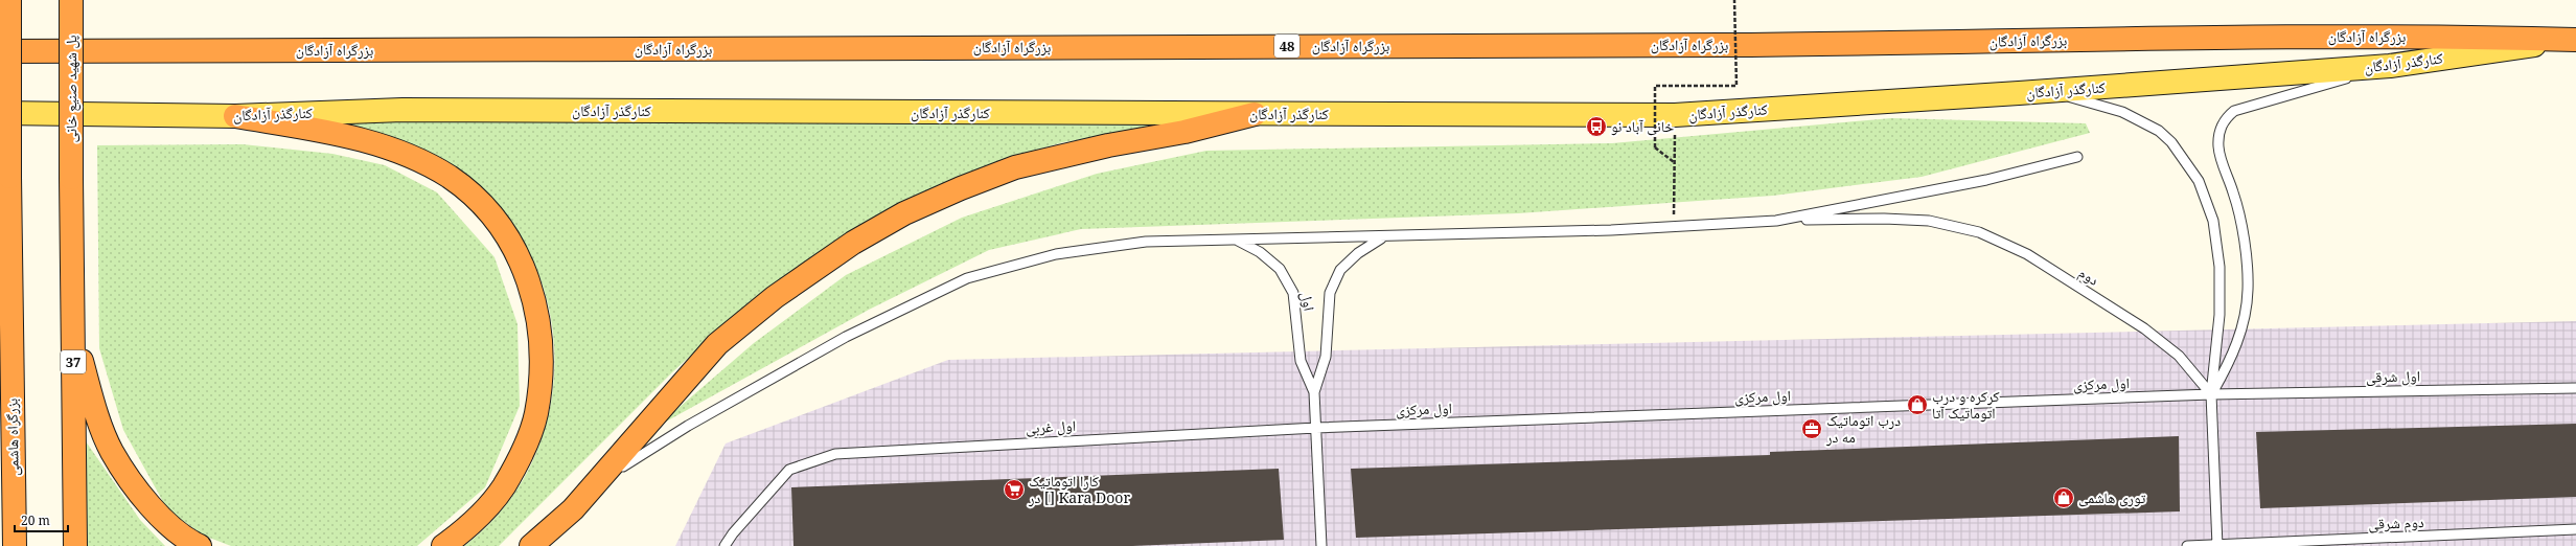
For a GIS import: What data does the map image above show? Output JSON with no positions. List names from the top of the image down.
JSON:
{
  "streets": {
    "highway": [
      "بزرگراه آزادگان",
      "48",
      "پل شهید صنیع خانی",
      "37",
      "بزرگراه هاشمی"
    ],
    "main road": ["کنارگذر آزادگان"],
    "lane": [
      "دوم",
      "اول",
      "اول شرقی",
      "اول مرکزی",
      "اول غربی",
      "دوم شرقی"
    ]
  },
  "crossings": [
    ["بزرگراه آزادگان", "کنارگذر آزادگان"],
    ["پل شهید صنیع خانی", "37"],
    ["دوم", "اول شرقی"],
    ["دوم", "اول مرکزی"],
    ["اول", "اول مرکزی"],
    ["اول", "اول غربی"],
    ["اول شرقی", "اول مرکزی"],
    ["اول مرکزی", "اول غربی"]
  ],
  "places": {
    "bus stop": ["خانی آباد نو"],
    "shop": ["کرکره و درب اتوماتیک آتا", "توری هاشمی"],
    "office": ["درب اتوماتیک مه در"],
    "supermarket": ["کارا اتوماتیک در [] Kara Door"]
  },
  "scale_bar": "20 m"
}
